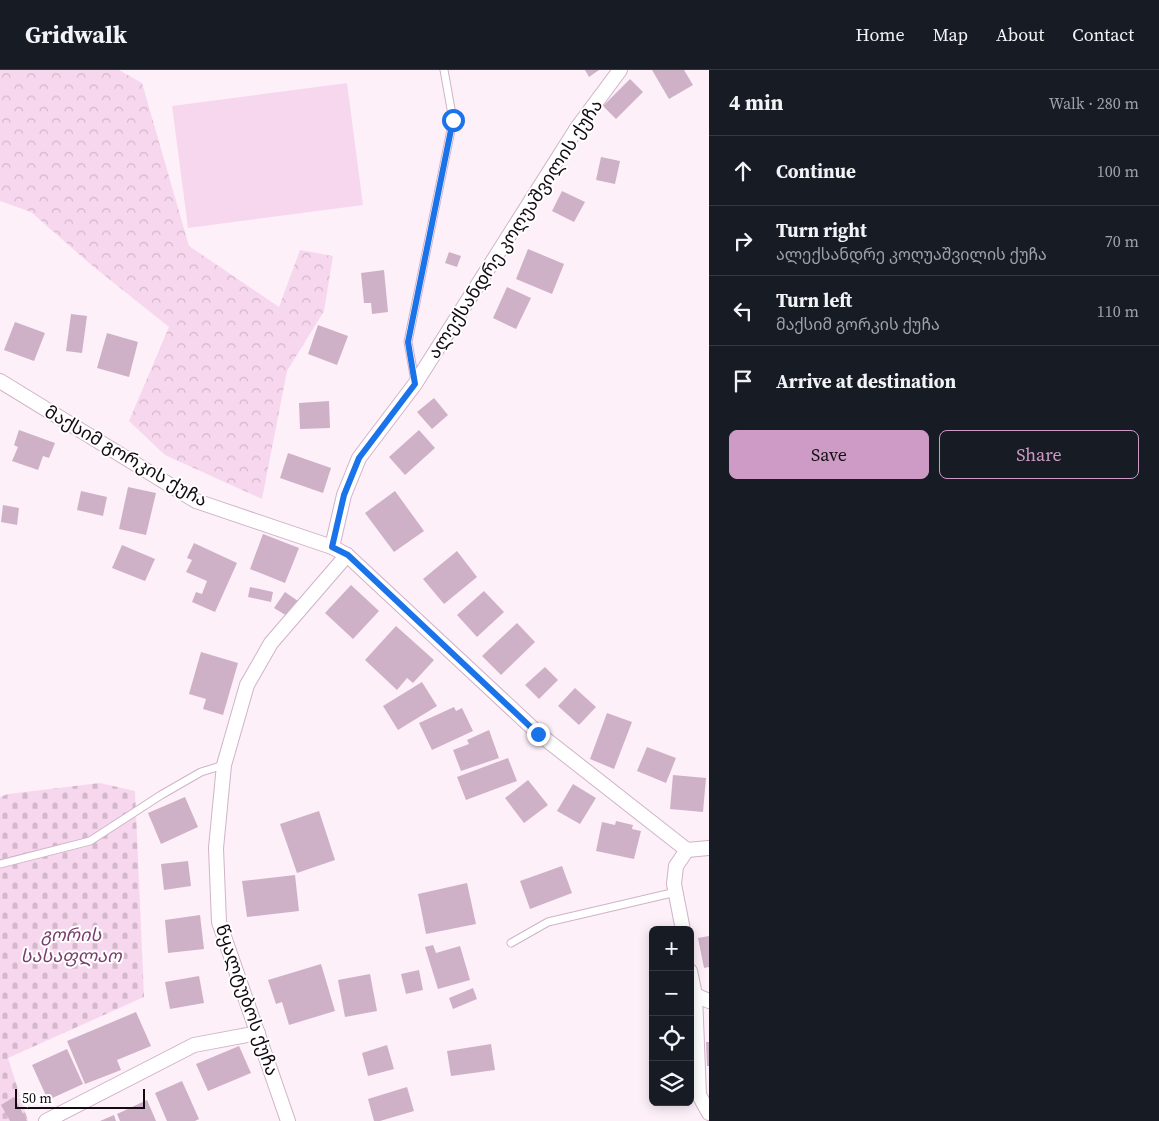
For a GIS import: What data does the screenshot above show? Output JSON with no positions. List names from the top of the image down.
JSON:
{
  "streets": {
    "street": ["ალექსანდრე კოღუაშვილის ქუჩა", "მაქსიმ გორკის ქუჩა", "წყალტუბოს ქუჩა"]
  },
  "crossings": [
    ["ალექსანდრე კოღუაშვილის ქუჩა", "მაქსიმ გორკის ქუჩა"],
    ["მაქსიმ გორკის ქუჩა", "წყალტუბოს ქუჩა"]
  ],
  "parks": ["გორის სასაფლაო"],
  "scale_bar": "50 m",
  "page": {
    "header": "Gridwalk",
    "nav": [
      "Home",
      "Map",
      "About",
      "Contact"
    ],
    "heading": ["4 min", "Walk · 280 m"],
    "list": [
      ["Continue", "100 m"],
      ["Turn right", "ალექსანდრე კოღუაშვილის ქუჩა", "70 m"],
      ["Turn left", "მაქსიმ გორკის ქუჩა", "110 m"],
      "Arrive at destination"
    ],
    "buttons": ["Save", "Share"],
    "map_buttons": ["+", "−"],
    "scale": "50 m"
  }
}
